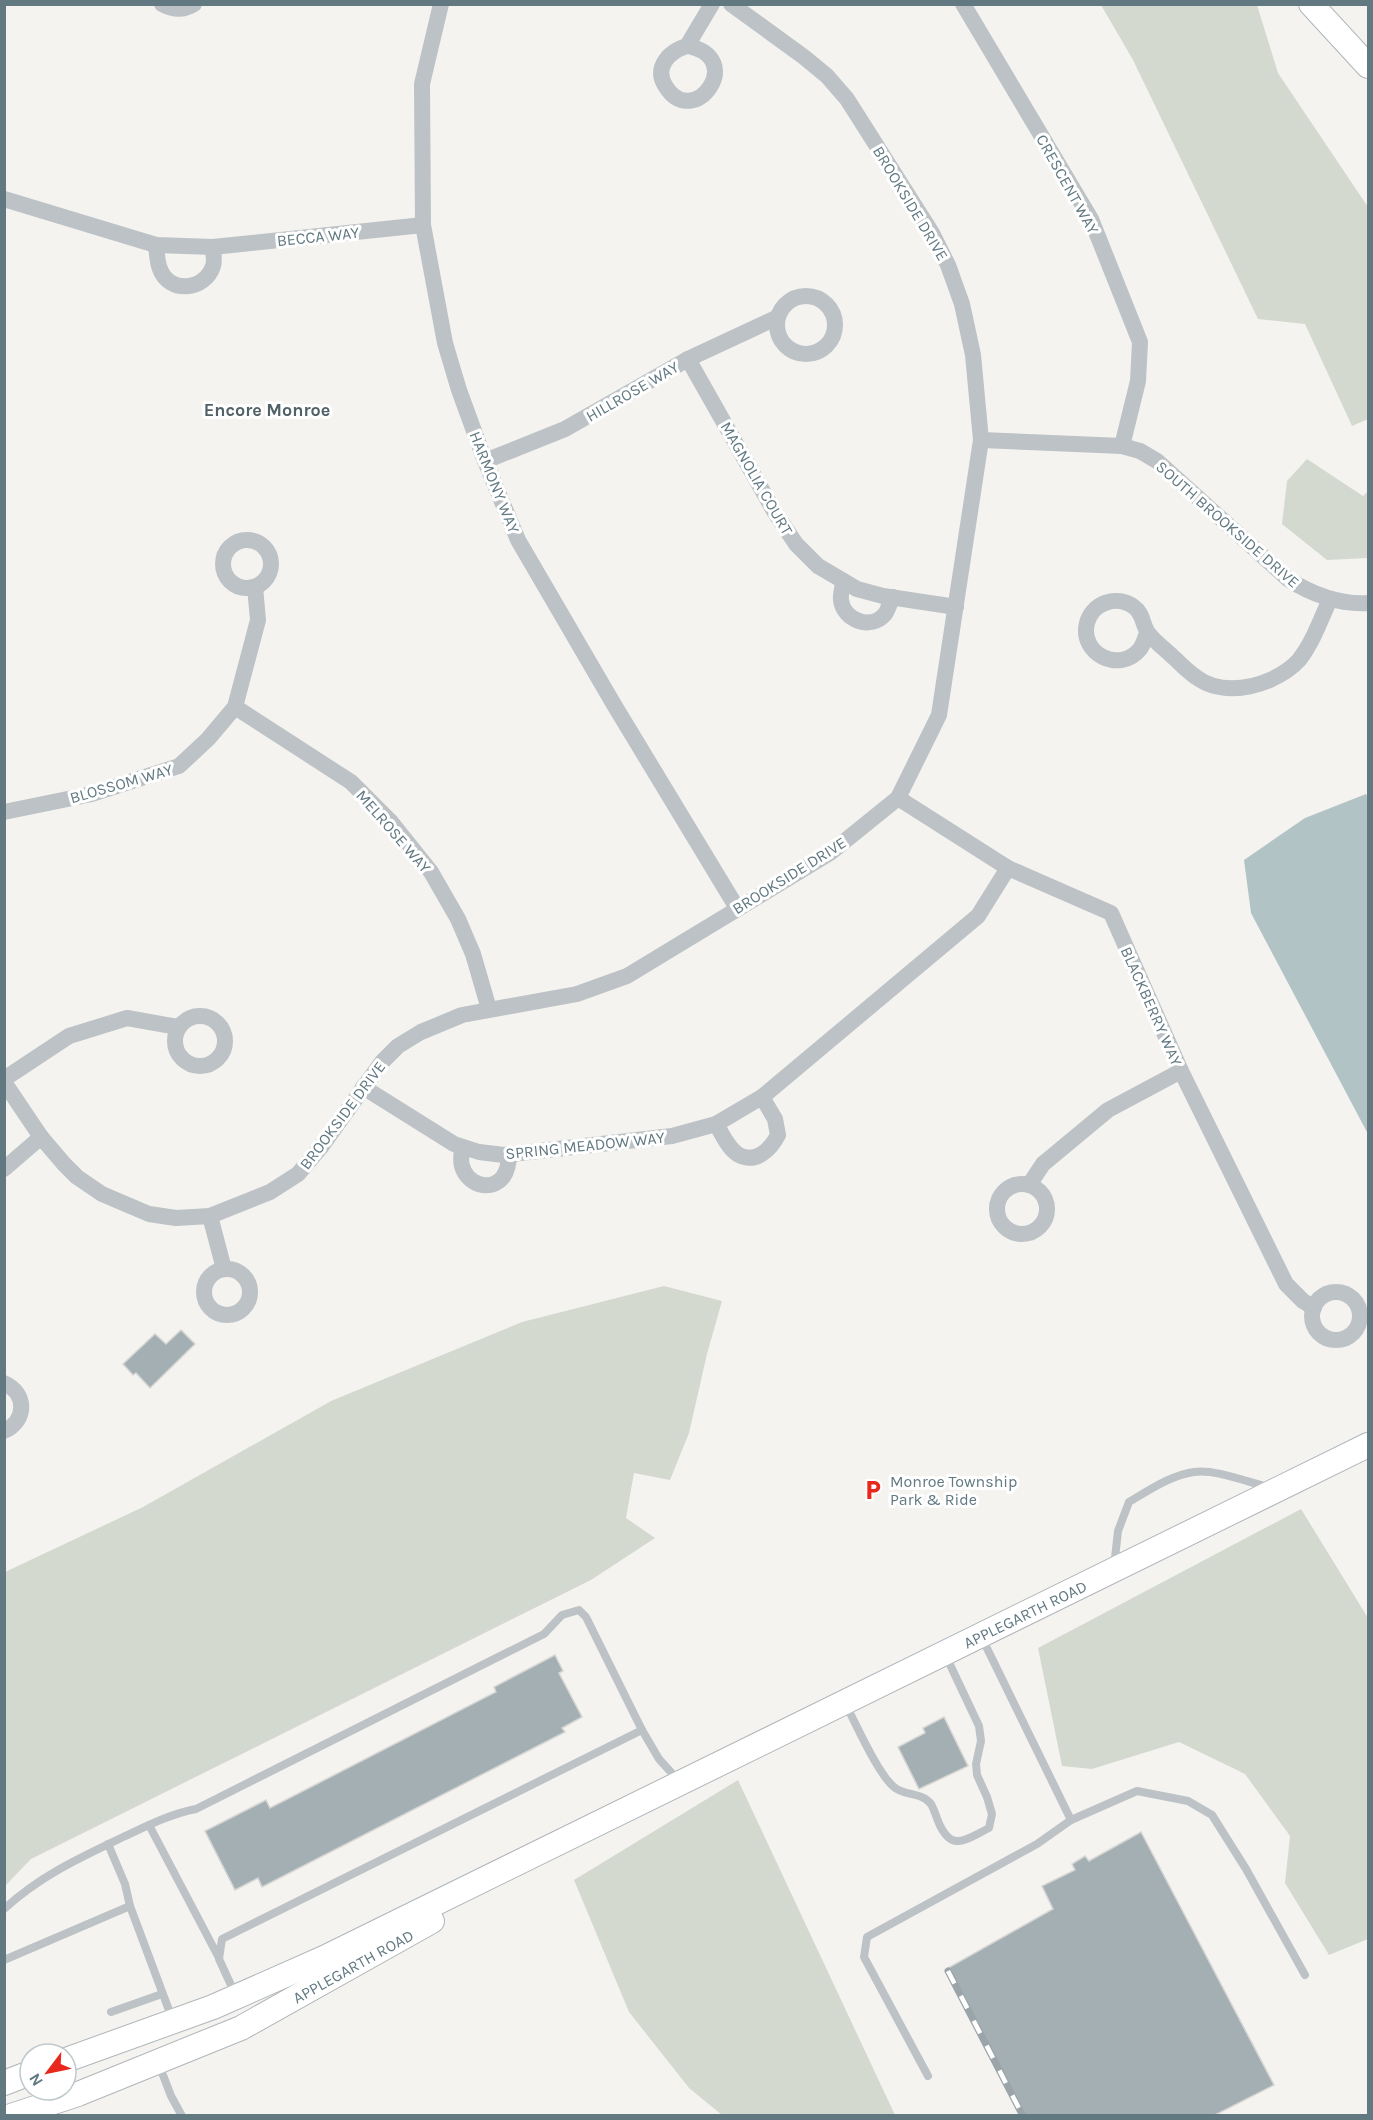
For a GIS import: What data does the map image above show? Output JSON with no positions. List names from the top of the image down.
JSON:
{
  "streets": {
    "main road": ["APPLEGARTH ROAD"],
    "street": [
      "CRESCENT WAY",
      "BROOKSIDE DRIVE",
      "BECCA WAY",
      "HILLROSE WAY",
      "MAGNOLIA COURT",
      "HARMONY WAY",
      "SOUTH BROOKSIDE DRIVE",
      "BLOSSOM WAY",
      "MELROSE WAY",
      "BLACKBERRY WAY",
      "SPRING MEADOW WAY"
    ]
  },
  "crossings": [
    ["CRESCENT WAY", "SOUTH BROOKSIDE DRIVE"],
    ["BROOKSIDE DRIVE", "MAGNOLIA COURT"],
    ["BROOKSIDE DRIVE", "HARMONY WAY"],
    ["BROOKSIDE DRIVE", "SOUTH BROOKSIDE DRIVE"],
    ["BROOKSIDE DRIVE", "MELROSE WAY"],
    ["BROOKSIDE DRIVE", "BLACKBERRY WAY"],
    ["BROOKSIDE DRIVE", "SPRING MEADOW WAY"],
    ["BECCA WAY", "HARMONY WAY"],
    ["HILLROSE WAY", "MAGNOLIA COURT"],
    ["HILLROSE WAY", "HARMONY WAY"],
    ["BLOSSOM WAY", "MELROSE WAY"],
    ["BLACKBERRY WAY", "SPRING MEADOW WAY"]
  ],
  "districts": ["Encore Monroe"],
  "places": {
    "parking": ["Monroe Township Park & Ride"]
  },
  "north": "bottom left"
}
